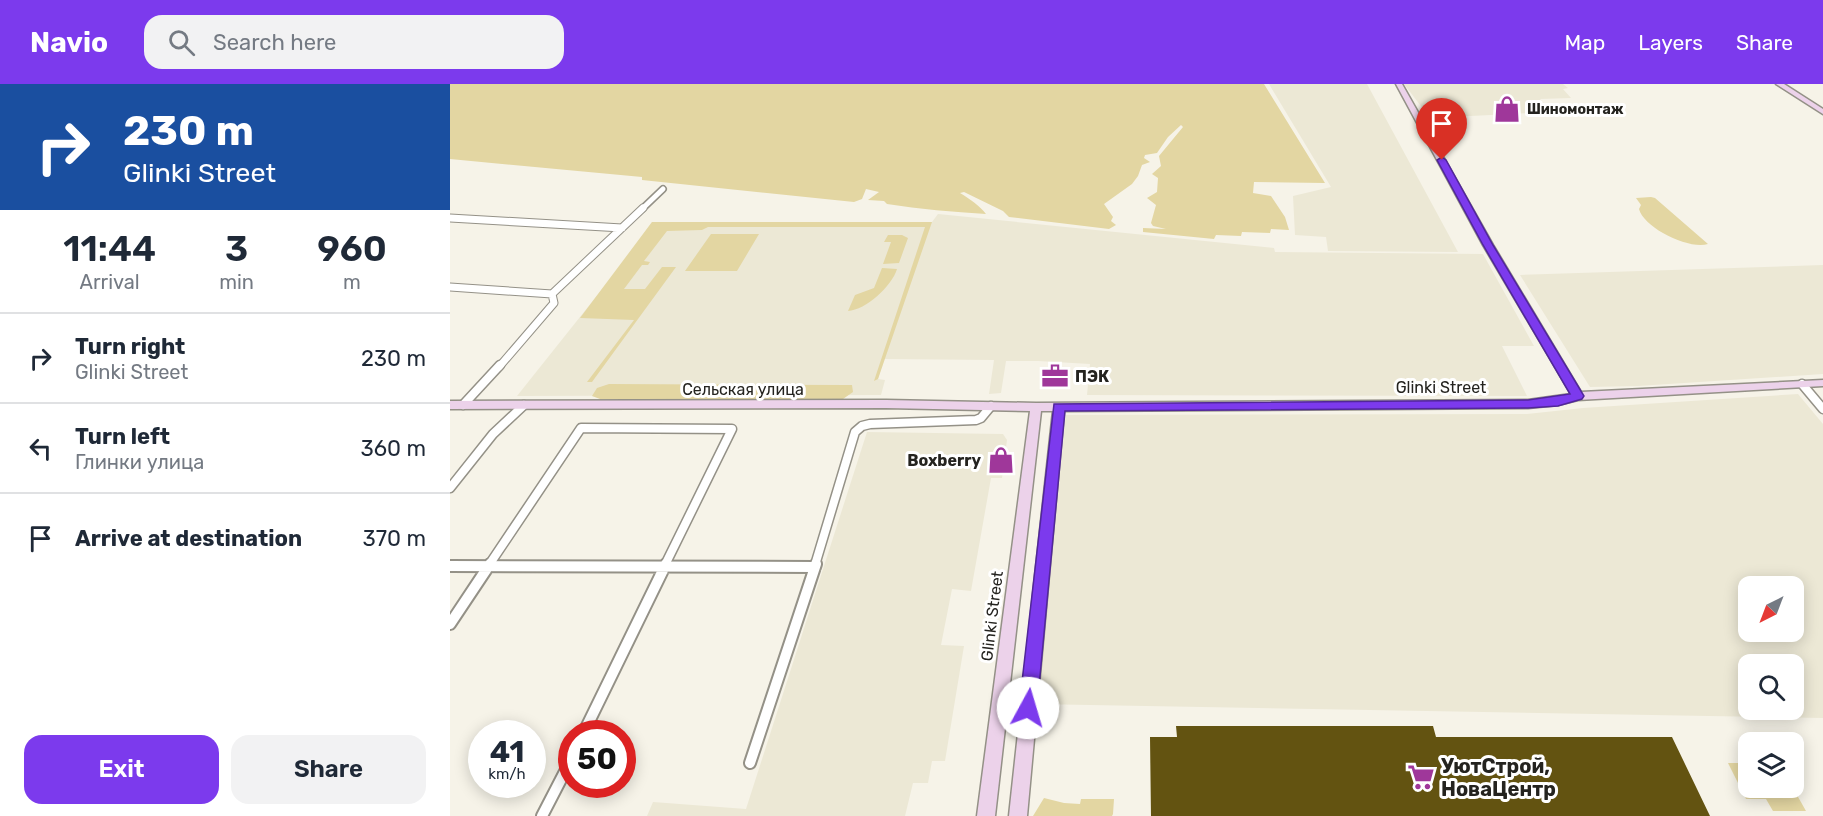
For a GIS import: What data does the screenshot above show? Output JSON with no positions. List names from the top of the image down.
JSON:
{
  "streets": {
    "main road": ["Glinki Street", "Сельская улица"]
  },
  "crossings": [
    ["Glinki Street", "Сельская улица"]
  ],
  "places": {
    "shop": ["Шиномонтаж", "Boxberry"],
    "office": ["ПЭК"],
    "supermarket": ["УютСтрой, НоваЦентр"]
  },
  "north": "bottom left",
  "page": {
    "header": "Navio",
    "search": "Search here",
    "nav": ["Map", "Layers", "Share"],
    "turn": ["230 m", "Glinki Street"],
    "eta": [
      "11:44",
      "Arrival",
      "3",
      "min",
      "960",
      "m"
    ],
    "list": [
      {
        "name": "Turn right",
        "note": "Glinki Street",
        "value": "230 m"
      },
      {
        "name": "Turn left",
        "note": "Глинки улица",
        "value": "360 m"
      },
      {
        "name": "Arrive at destination",
        "value": "370 m"
      }
    ],
    "speed": "41 km/h",
    "limit": "50",
    "buttons": ["Exit", "Share"]
  }
}
